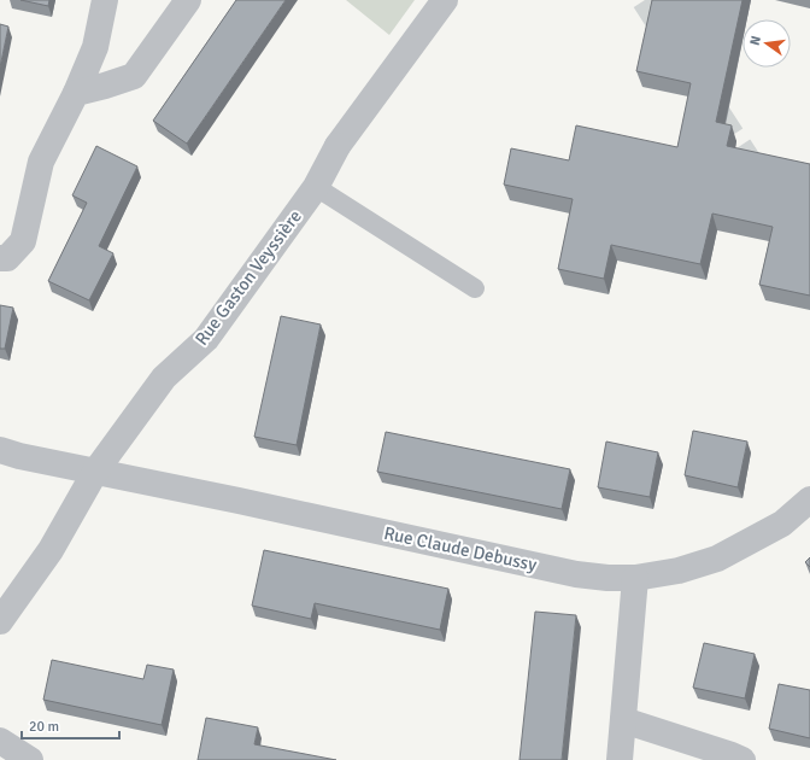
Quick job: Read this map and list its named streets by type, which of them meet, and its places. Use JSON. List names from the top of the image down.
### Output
{
  "streets": {
    "street": ["Rue Gaston Veyssière", "Rue Claude Debussy"]
  },
  "crossings": [
    ["Rue Gaston Veyssière", "Rue Claude Debussy"]
  ],
  "scale_bar": "20 m",
  "north": "left"
}
